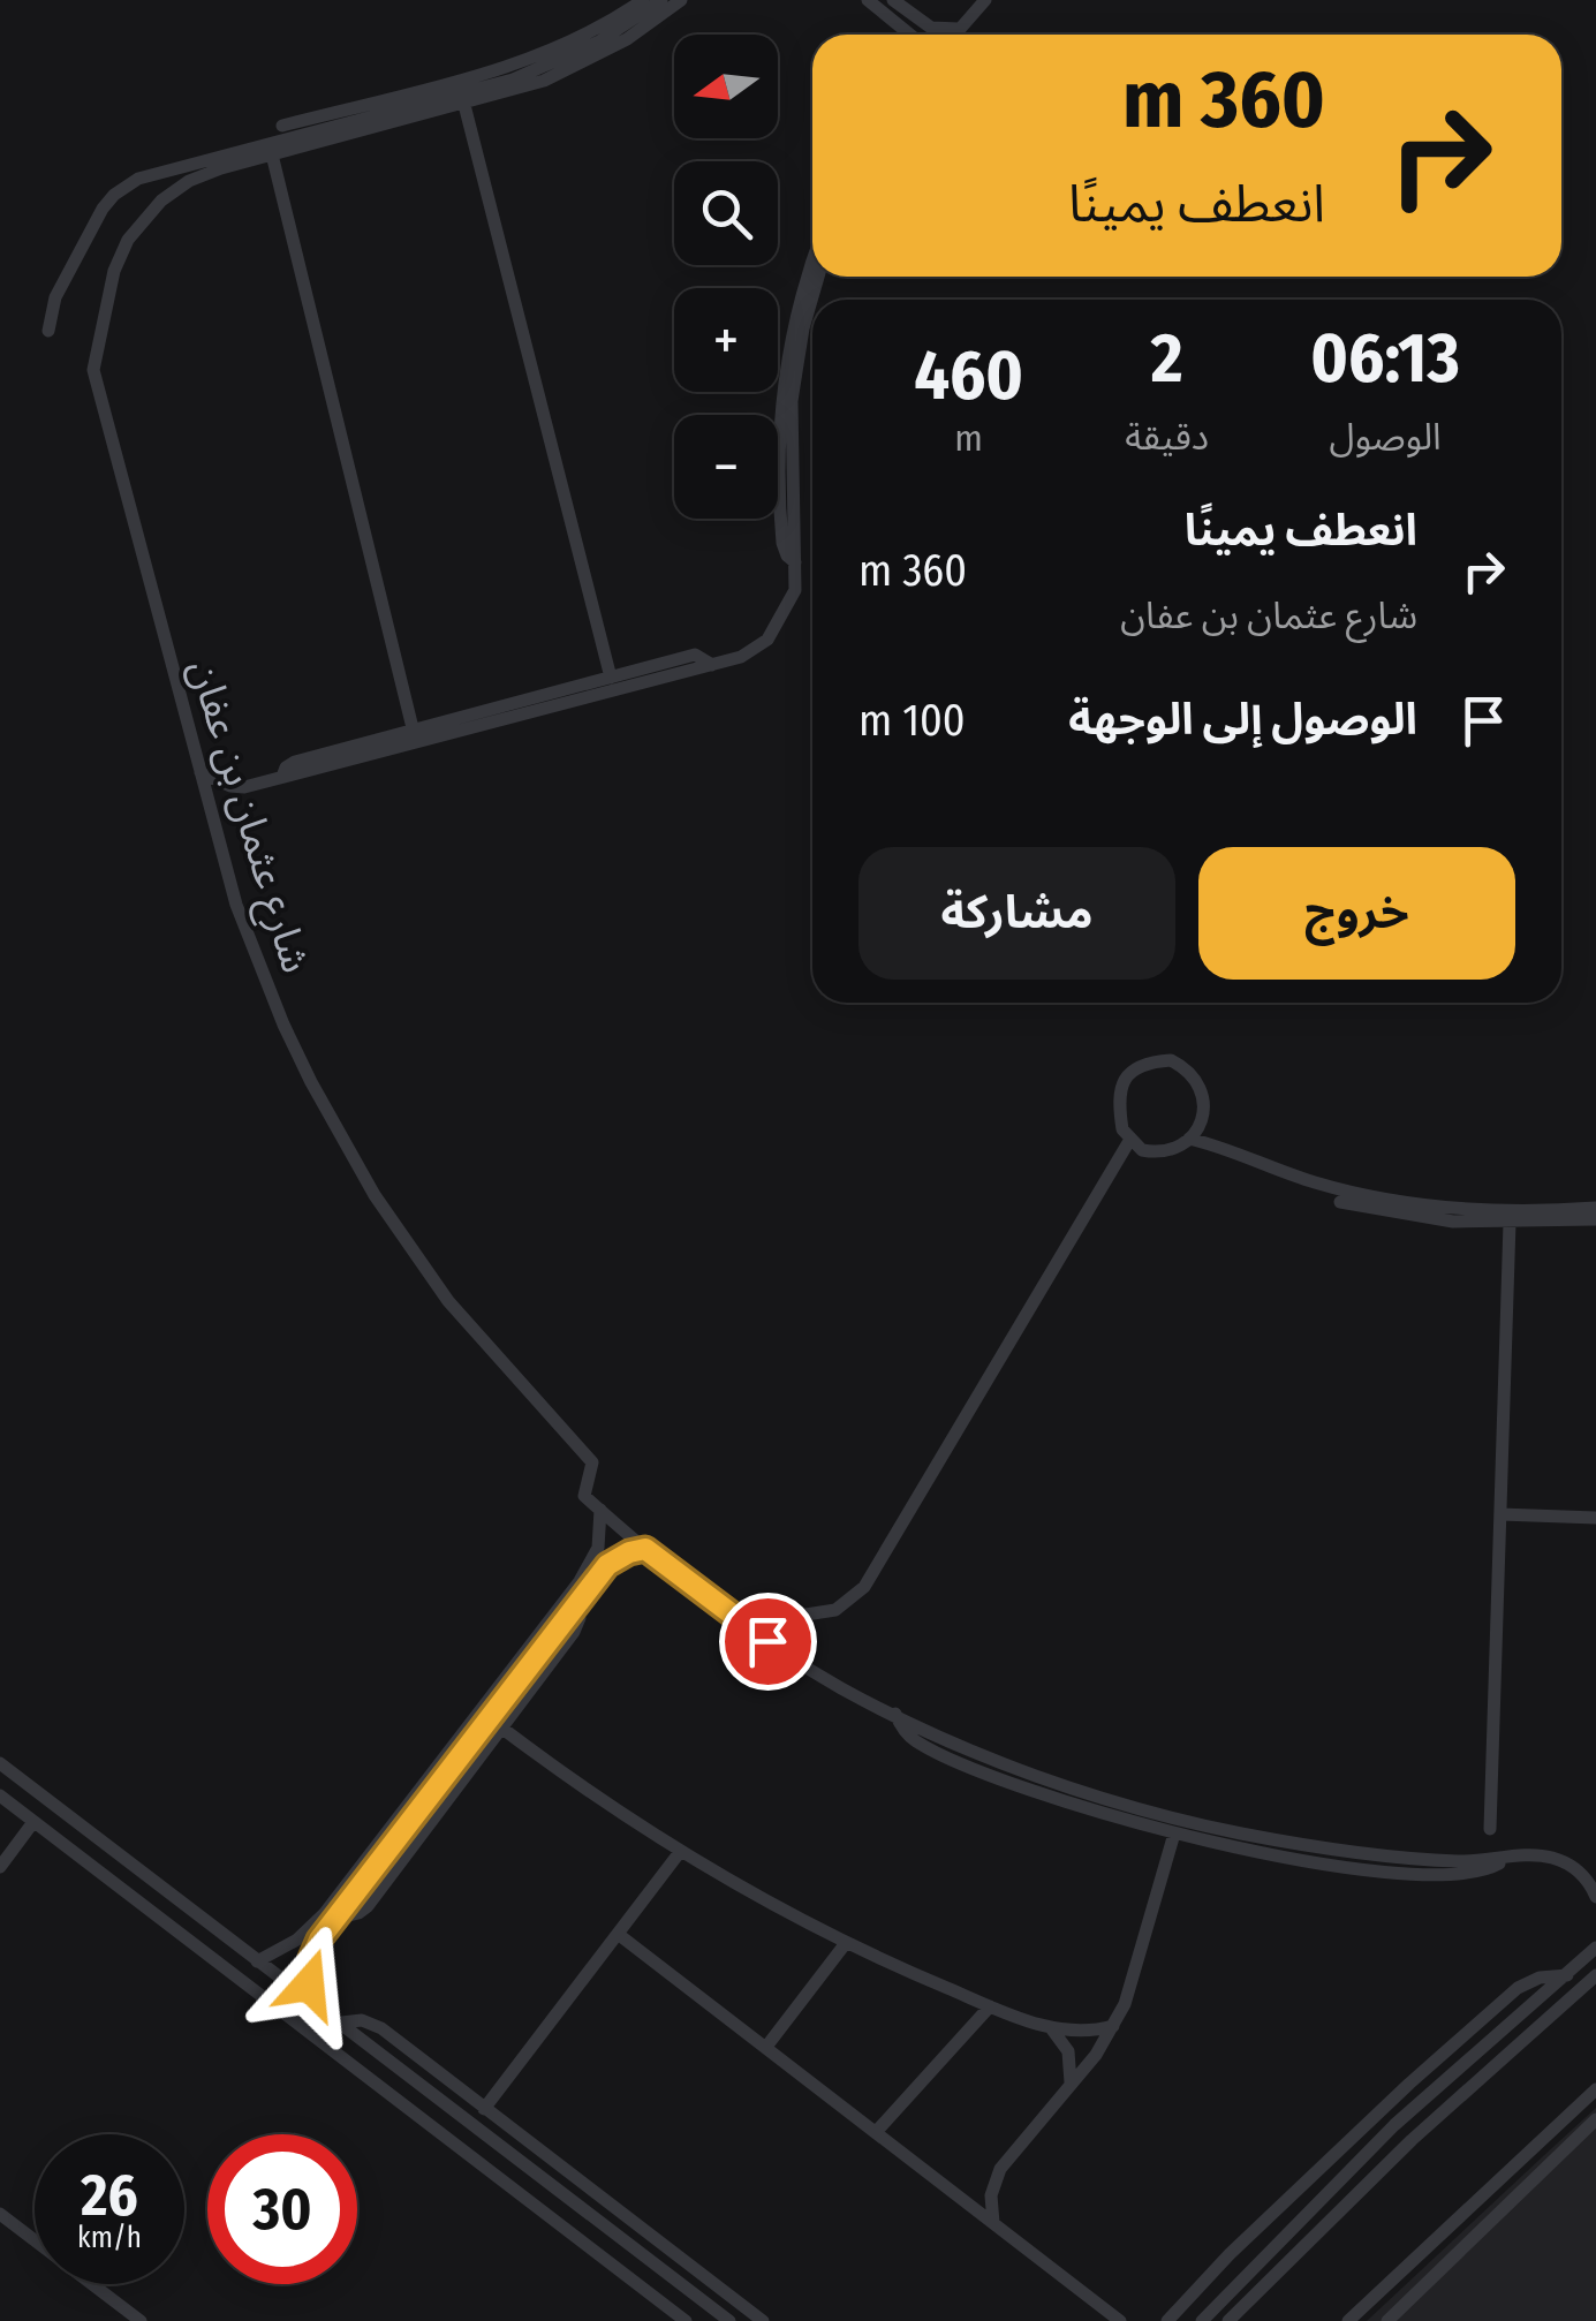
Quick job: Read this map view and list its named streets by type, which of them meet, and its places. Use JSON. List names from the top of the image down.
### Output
{
  "streets": {
    "street": ["شارع عثمان بن عفان"]
  },
  "north": "left",
  "page": {
    "map_buttons": ["+", "−"],
    "turn": ["360 m", "انعطف يمينًا"],
    "eta": [
      "06:13",
      "الوصول",
      "2",
      "دقيقة",
      "460",
      "m"
    ],
    "list": [
      {
        "name": "انعطف يمينًا",
        "note": "شارع عثمان بن عفان",
        "value": "360 m"
      },
      {
        "name": "الوصول إلى الوجهة",
        "value": "100 m"
      }
    ],
    "buttons": ["خروج", "مشاركة"],
    "speed": "26 km/h",
    "limit": "30"
  }
}
